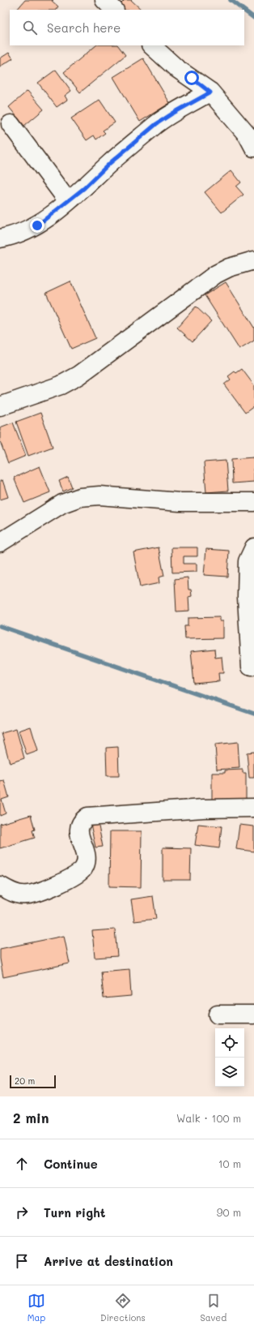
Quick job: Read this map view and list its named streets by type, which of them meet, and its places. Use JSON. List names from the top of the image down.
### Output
{
  "scale_bar": "20 m",
  "page": {
    "search": "Search here",
    "scale": "20 m",
    "heading": ["2 min", "Walk · 100 m"],
    "list": [
      ["Continue", "10 m"],
      ["Turn right", "90 m"],
      "Arrive at destination"
    ],
    "nav": ["Map", "Directions", "Saved"]
  }
}
